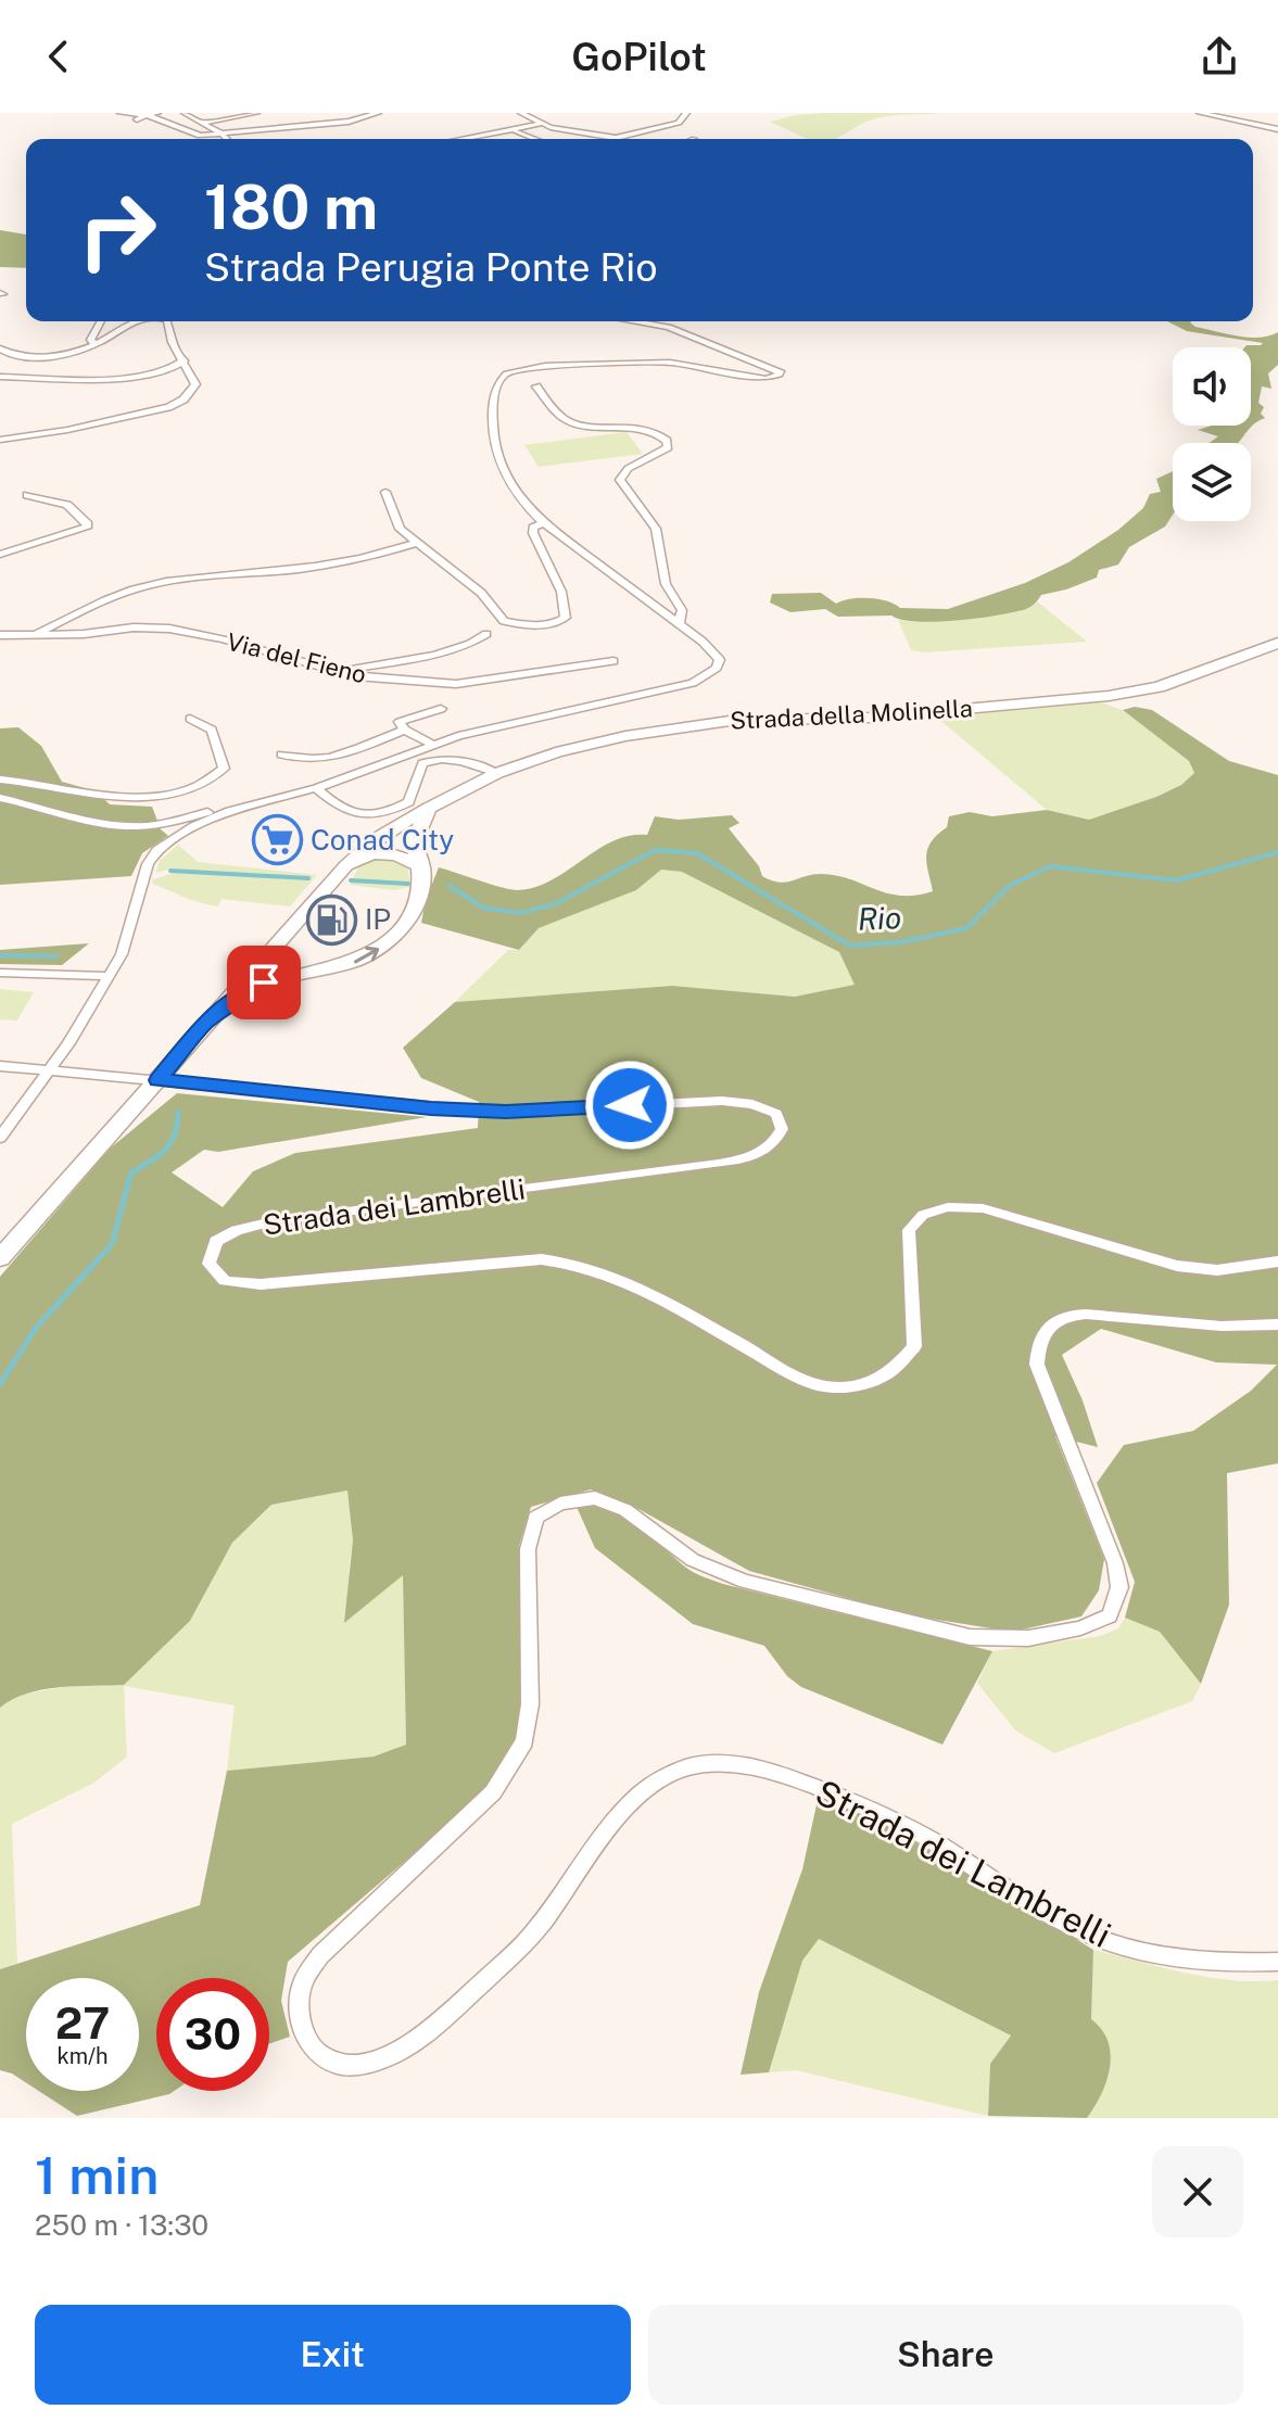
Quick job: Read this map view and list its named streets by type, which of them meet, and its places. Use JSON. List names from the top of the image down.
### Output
{
  "streets": {
    "main road": ["Strada della Molinella"],
    "street": ["Via del Fieno", "Strada dei Lambrelli"]
  },
  "water": ["Rio"],
  "places": {
    "supermarket": ["Conad City"],
    "fuel station": ["IP"]
  },
  "page": {
    "header": "GoPilot",
    "turn": ["180 m", "Strada Perugia Ponte Rio"],
    "speed": "27 km/h",
    "limit": "30",
    "heading": ["1 min", "250 m · 13:30"],
    "buttons": ["Exit", "Share"]
  }
}
